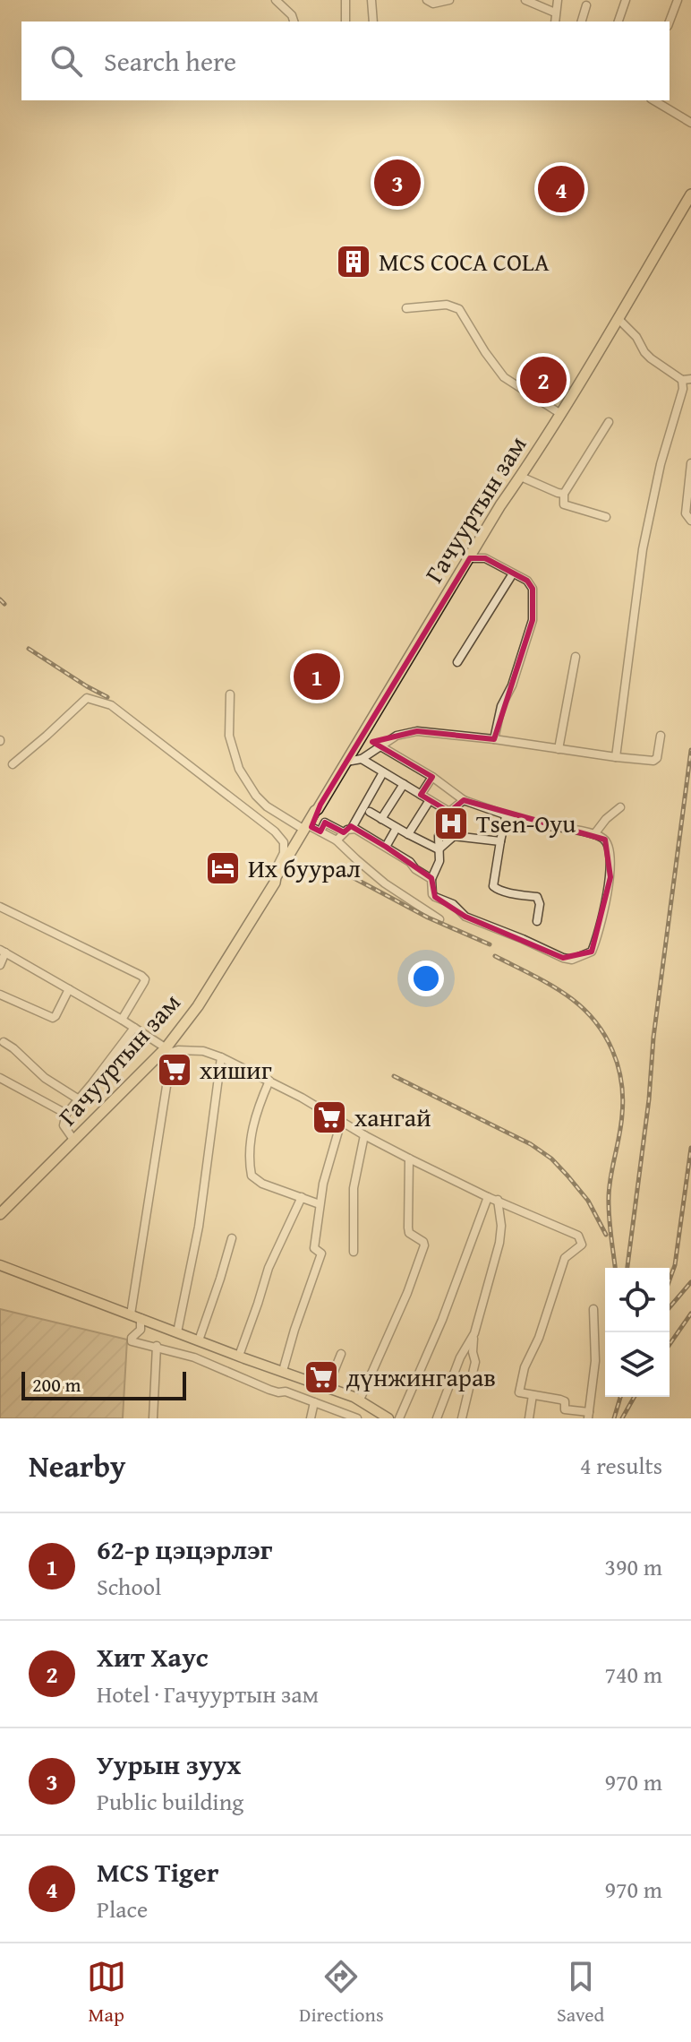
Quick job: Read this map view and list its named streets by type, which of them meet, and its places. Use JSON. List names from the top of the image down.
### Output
{
  "streets": {
    "highway": ["Гачууртын зам"]
  },
  "places": {
    "building": ["MCS COCA COLA"],
    "hospital": ["Tsen-Oyu"],
    "hotel": ["Их буурал"],
    "supermarket": ["хишиг", "хангай", "дүнжингарав"]
  },
  "scale_bar": "200 m",
  "page": {
    "search": "Search here",
    "pins": [
      "3",
      "4",
      "2",
      "1"
    ],
    "scale": "200 m",
    "heading": ["Nearby", "4 results"],
    "list": [
      {
        "mark": "1",
        "name": "62-р цэцэрлэг",
        "note": "School",
        "value": "390 m"
      },
      {
        "mark": "2",
        "name": "Хит Хаус",
        "note": "Hotel · Гачууртын зам",
        "value": "740 m"
      },
      {
        "mark": "3",
        "name": "Уурын зуух",
        "note": "Public building",
        "value": "970 m"
      },
      {
        "mark": "4",
        "name": "MCS Tiger",
        "note": "Place",
        "value": "970 m"
      }
    ],
    "nav": ["Map", "Directions", "Saved"]
  }
}
